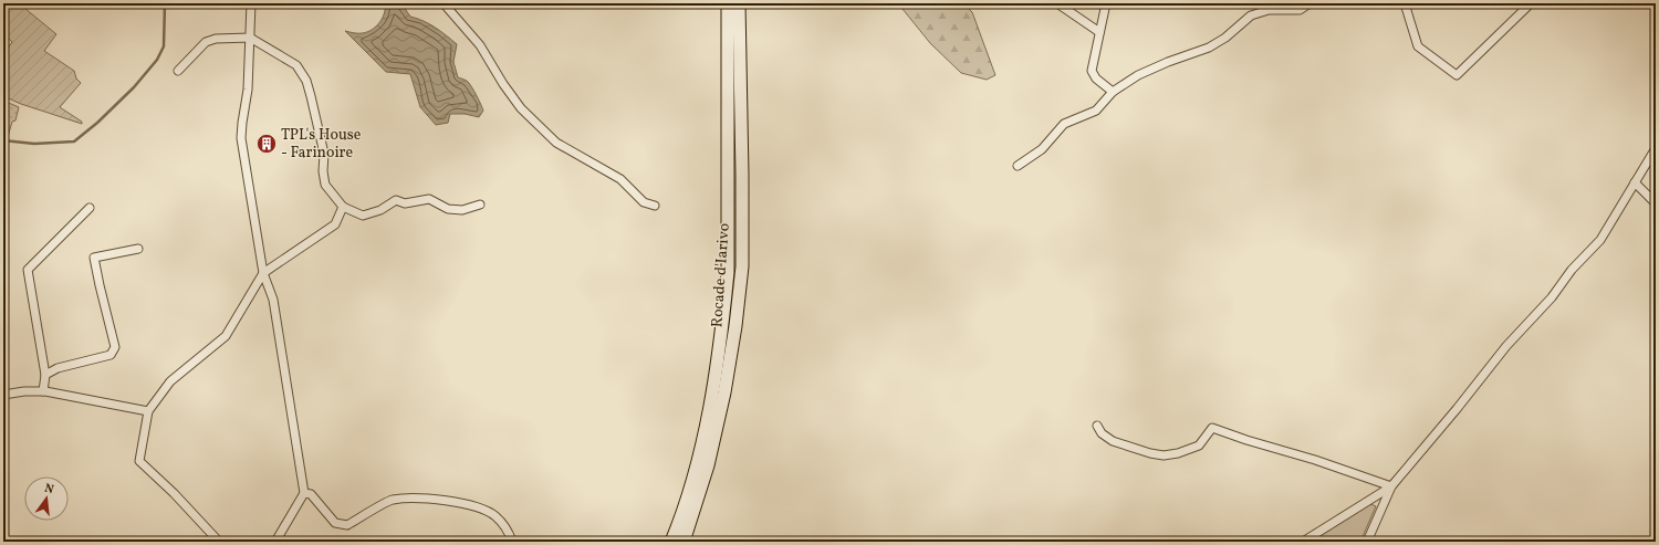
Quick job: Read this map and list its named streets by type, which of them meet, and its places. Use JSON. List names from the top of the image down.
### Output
{
  "streets": {
    "main road": ["Rocade d'Iarivo"]
  },
  "places": {
    "building": ["TPL's House - Farinoire"]
  },
  "north": "top"
}
